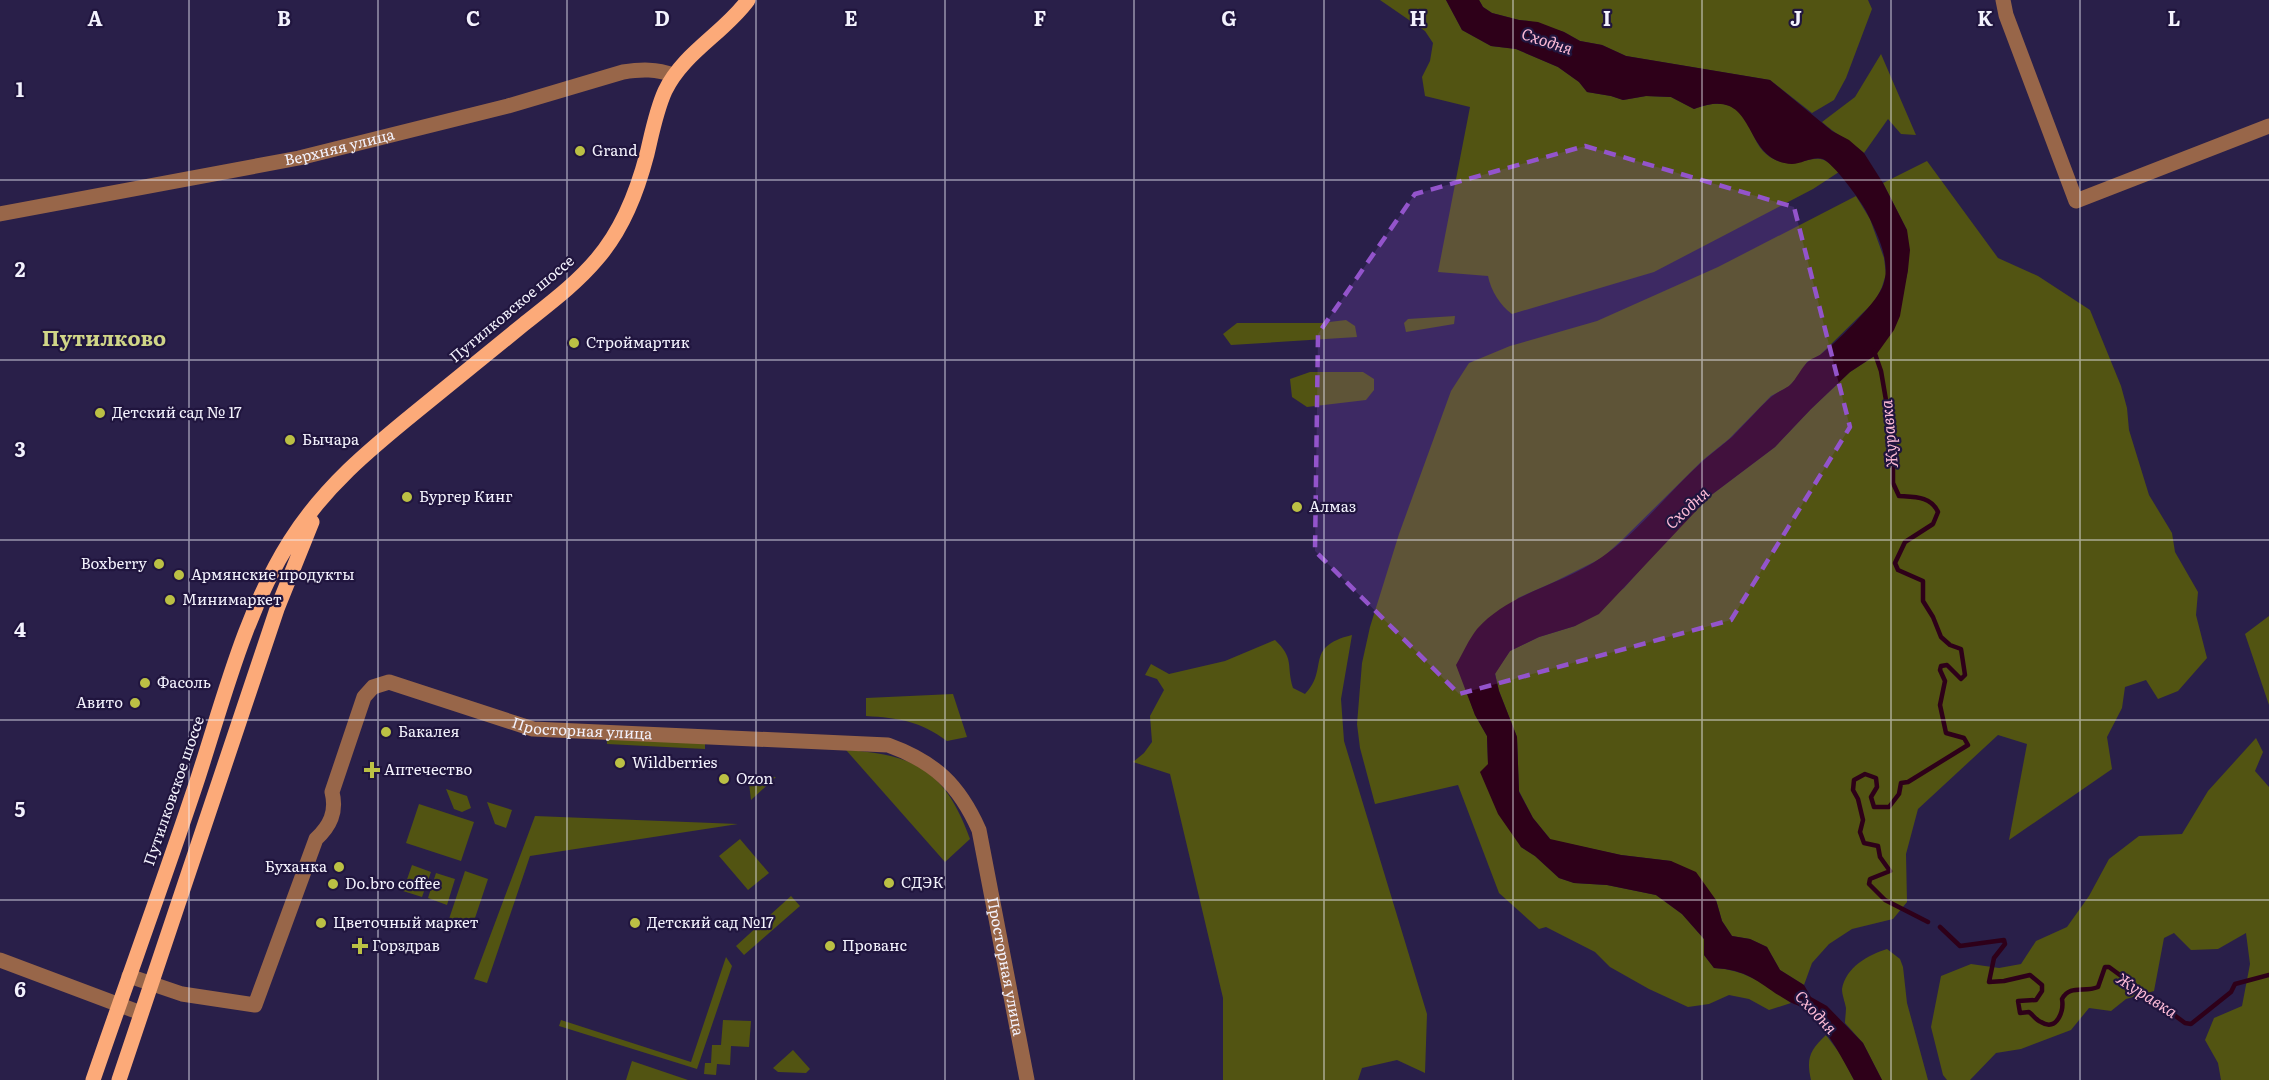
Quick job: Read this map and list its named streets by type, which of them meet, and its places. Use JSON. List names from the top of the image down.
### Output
{
  "streets": {
    "main road": ["Путилковское шоссе"],
    "street": ["Верхняя улица", "Просторная улица"]
  },
  "crossings": [
    ["Верхняя улица", "Путилковское шоссе"],
    ["Путилковское шоссе", "Просторная улица"]
  ],
  "districts": ["Путилково"],
  "water": ["Сходня", "Журавка"],
  "places": {
    "other": [
      "Grand",
      "Строймартик",
      "Детский сад № 17",
      "Бычара",
      "Бургер Кинг",
      "Алмаз",
      "Boxberry",
      "Армянские продукты",
      "Минимаркет",
      "Фасоль",
      "Авито",
      "Бакалея",
      "Wildberries",
      "Ozon",
      "Буханка",
      "СДЭК",
      "Do.bro coffee",
      "Цветочный маркет",
      "Детский сад №17",
      "Прованс"
    ],
    "health": ["Аптечество", "Горздрав"]
  },
  "grid": {
    "columns": [
      "A",
      "B",
      "C",
      "D",
      "E",
      "F",
      "G",
      "H",
      "I",
      "J",
      "K",
      "L"
    ],
    "rows": [
      "1",
      "2",
      "3",
      "4",
      "5",
      "6"
    ]
  }
}
